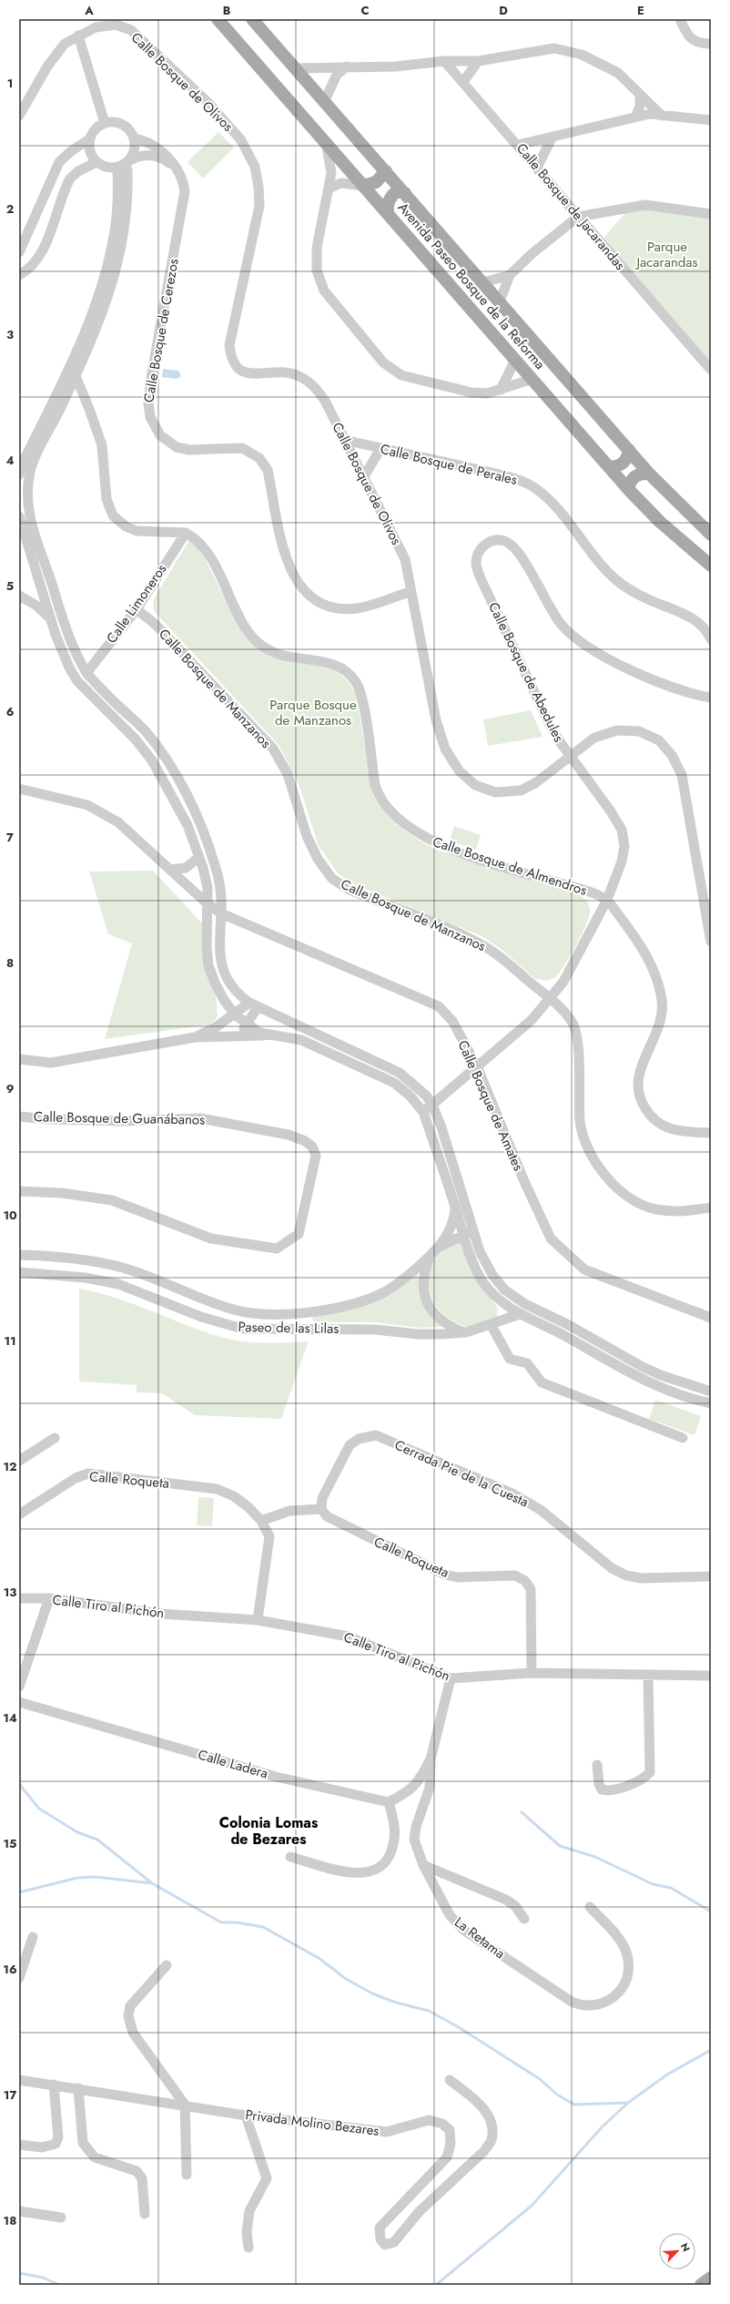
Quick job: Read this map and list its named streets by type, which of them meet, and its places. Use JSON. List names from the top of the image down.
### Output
{
  "streets": {
    "main road": ["Avenida Paseo Bosque de la Reforma"],
    "street": [
      "Calle Bosque de Olivos",
      "Calle Bosque de Jacarandas",
      "Calle Bosque de Cerezos",
      "Calle Bosque de Perales",
      "Calle Limoneros",
      "Calle Bosque de Abedules",
      "Calle Bosque de Manzanos",
      "Calle Bosque de Almendros",
      "Calle Bosque de Amates",
      "Calle Bosque de Guanábanos",
      "Paseo de las Lilas",
      "Cerrada Pie de la Cuesta",
      "Calle Roqueta",
      "Calle Tiro al Pichón",
      "Calle Ladera",
      "La Retama",
      "Privada Molino Bezares"
    ]
  },
  "crossings": [
    ["Calle Bosque de Olivos", "Calle Bosque de Cerezos"],
    ["Calle Bosque de Olivos", "Calle Bosque de Perales"],
    ["Calle Bosque de Olivos", "Calle Bosque de Abedules"],
    ["Calle Limoneros", "Calle Bosque de Manzanos"],
    ["Calle Limoneros", "Calle Bosque de Almendros"],
    ["Calle Bosque de Abedules", "Calle Bosque de Manzanos"],
    ["Calle Bosque de Abedules", "Calle Bosque de Almendros"],
    ["Calle Bosque de Abedules", "Calle Bosque de Amates"],
    ["Cerrada Pie de la Cuesta", "Calle Roqueta"],
    ["Calle Roqueta", "Calle Tiro al Pichón"],
    ["Calle Tiro al Pichón", "La Retama"]
  ],
  "districts": ["Colonia Lomas de Bezares"],
  "parks": ["Parque Jacarandas", "Parque Bosque de Manzanos"],
  "north": "top right",
  "grid": {
    "columns": [
      "A",
      "B",
      "C",
      "D",
      "E"
    ],
    "rows": [
      "1",
      "2",
      "3",
      "4",
      "5",
      "6",
      "7",
      "8",
      "9",
      "10",
      "11",
      "12",
      "13",
      "14",
      "15",
      "16",
      "17",
      "18"
    ]
  }
}
